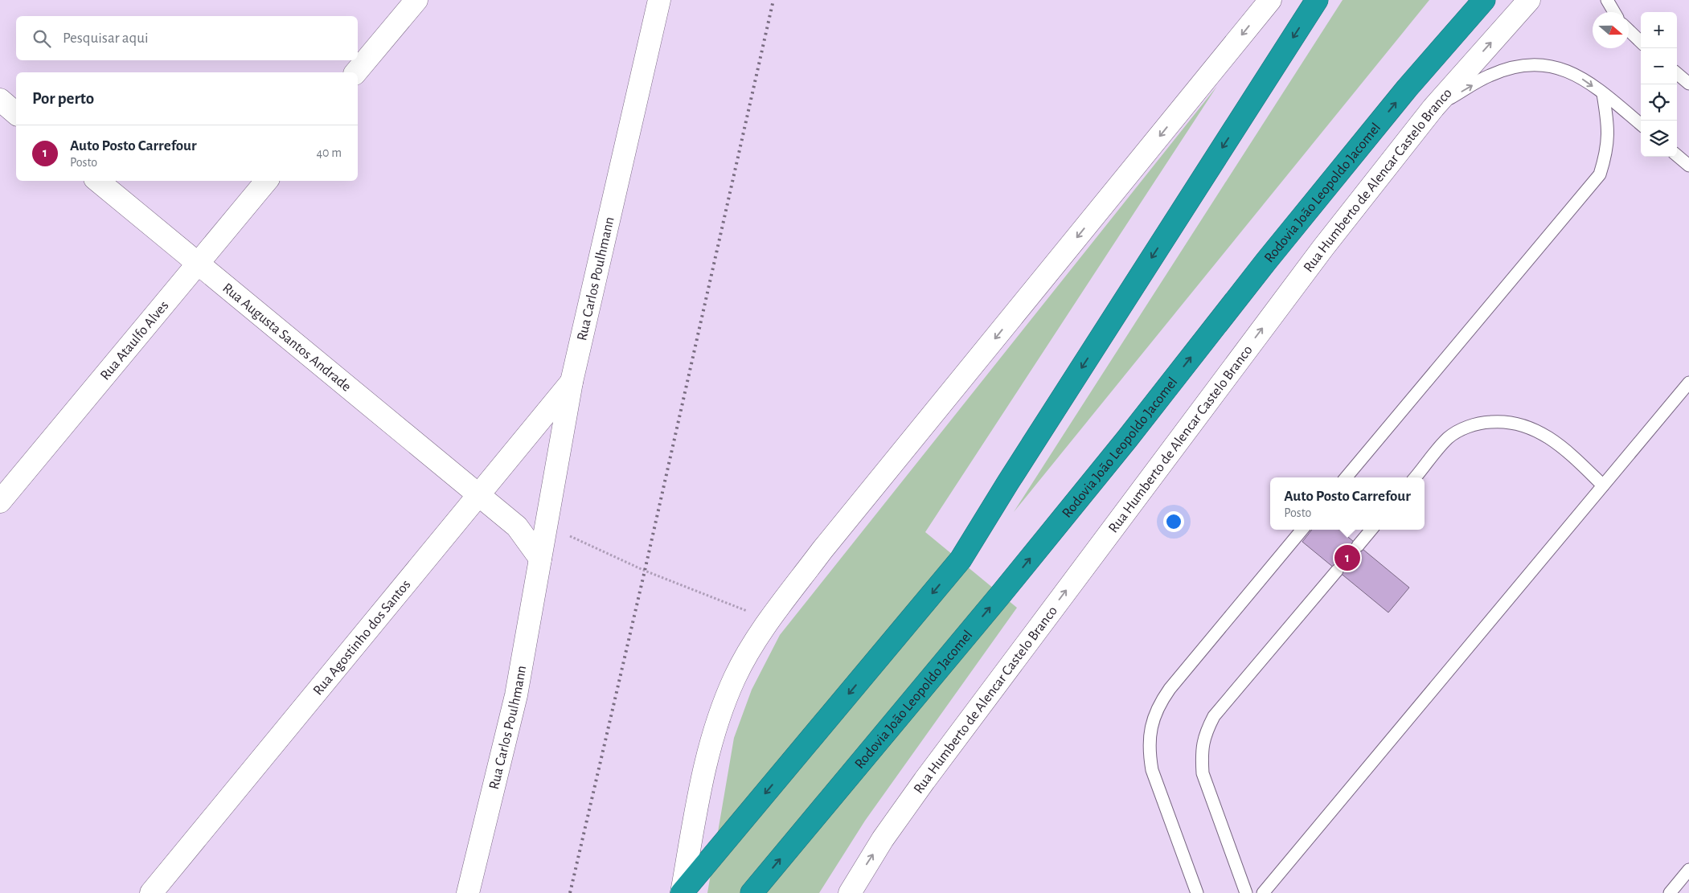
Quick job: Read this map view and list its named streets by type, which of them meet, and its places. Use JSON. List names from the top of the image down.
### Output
{
  "streets": {
    "highway": ["Rodovia João Leopoldo Jacomel"],
    "street": [
      "Rua Humberto de Alencar Castelo Branco",
      "Rua Carlos Poulhmann",
      "Rua Augusta Santos Andrade",
      "Rua Ataulfo Alves",
      "Rua Agostinho dos Santos"
    ]
  },
  "crossings": [
    ["Rua Carlos Poulhmann", "Rua Agostinho dos Santos"],
    ["Rua Augusta Santos Andrade", "Rua Ataulfo Alves"],
    ["Rua Augusta Santos Andrade", "Rua Agostinho dos Santos"]
  ],
  "one_way": ["Rua Humberto de Alencar Castelo Branco"],
  "north": "right",
  "page": {
    "map_buttons": ["+", "−"],
    "search": "Pesquisar aqui",
    "heading": "Por perto",
    "list": [
      {
        "mark": "1",
        "name": "Auto Posto Carrefour",
        "note": "Posto",
        "value": "40 m"
      }
    ],
    "popup": ["Auto Posto Carrefour", "Posto"],
    "pins": "1"
  }
}
